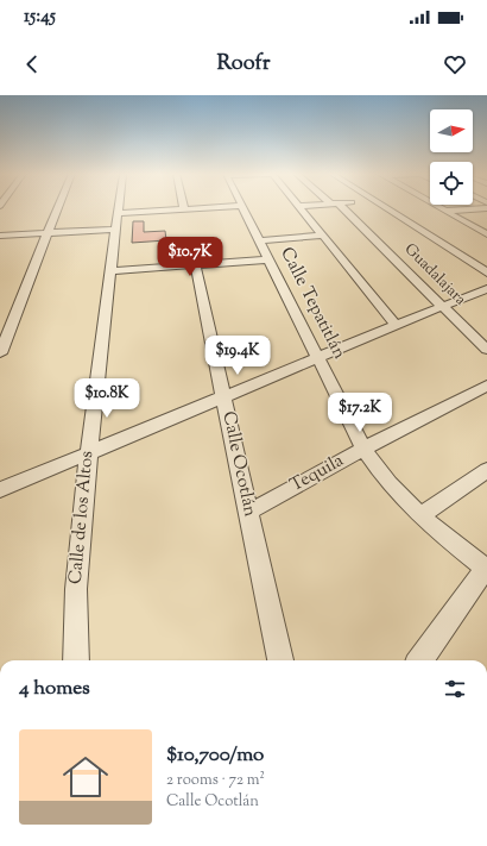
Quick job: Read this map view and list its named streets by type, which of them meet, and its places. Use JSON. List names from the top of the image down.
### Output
{
  "streets": {
    "street": [
      "Guadalajara",
      "Calle Tepatitlán",
      "Calle Ocotlán",
      "Tequila",
      "Calle de los Altos"
    ]
  },
  "crossings": [
    ["Calle Tepatitlán", "Tequila"],
    ["Calle Ocotlán", "Tequila"]
  ],
  "north": "right",
  "page": {
    "status": "15:45",
    "header": "Roofr",
    "price": [
      "$10.7K",
      "$19.4K",
      "$10.8K",
      "$17.2K"
    ],
    "heading": "4 homes",
    "list": [
      {
        "name": "$10,700/mo",
        "note": "2 rooms · 72 m² · Calle Ocotlán"
      }
    ]
  }
}
